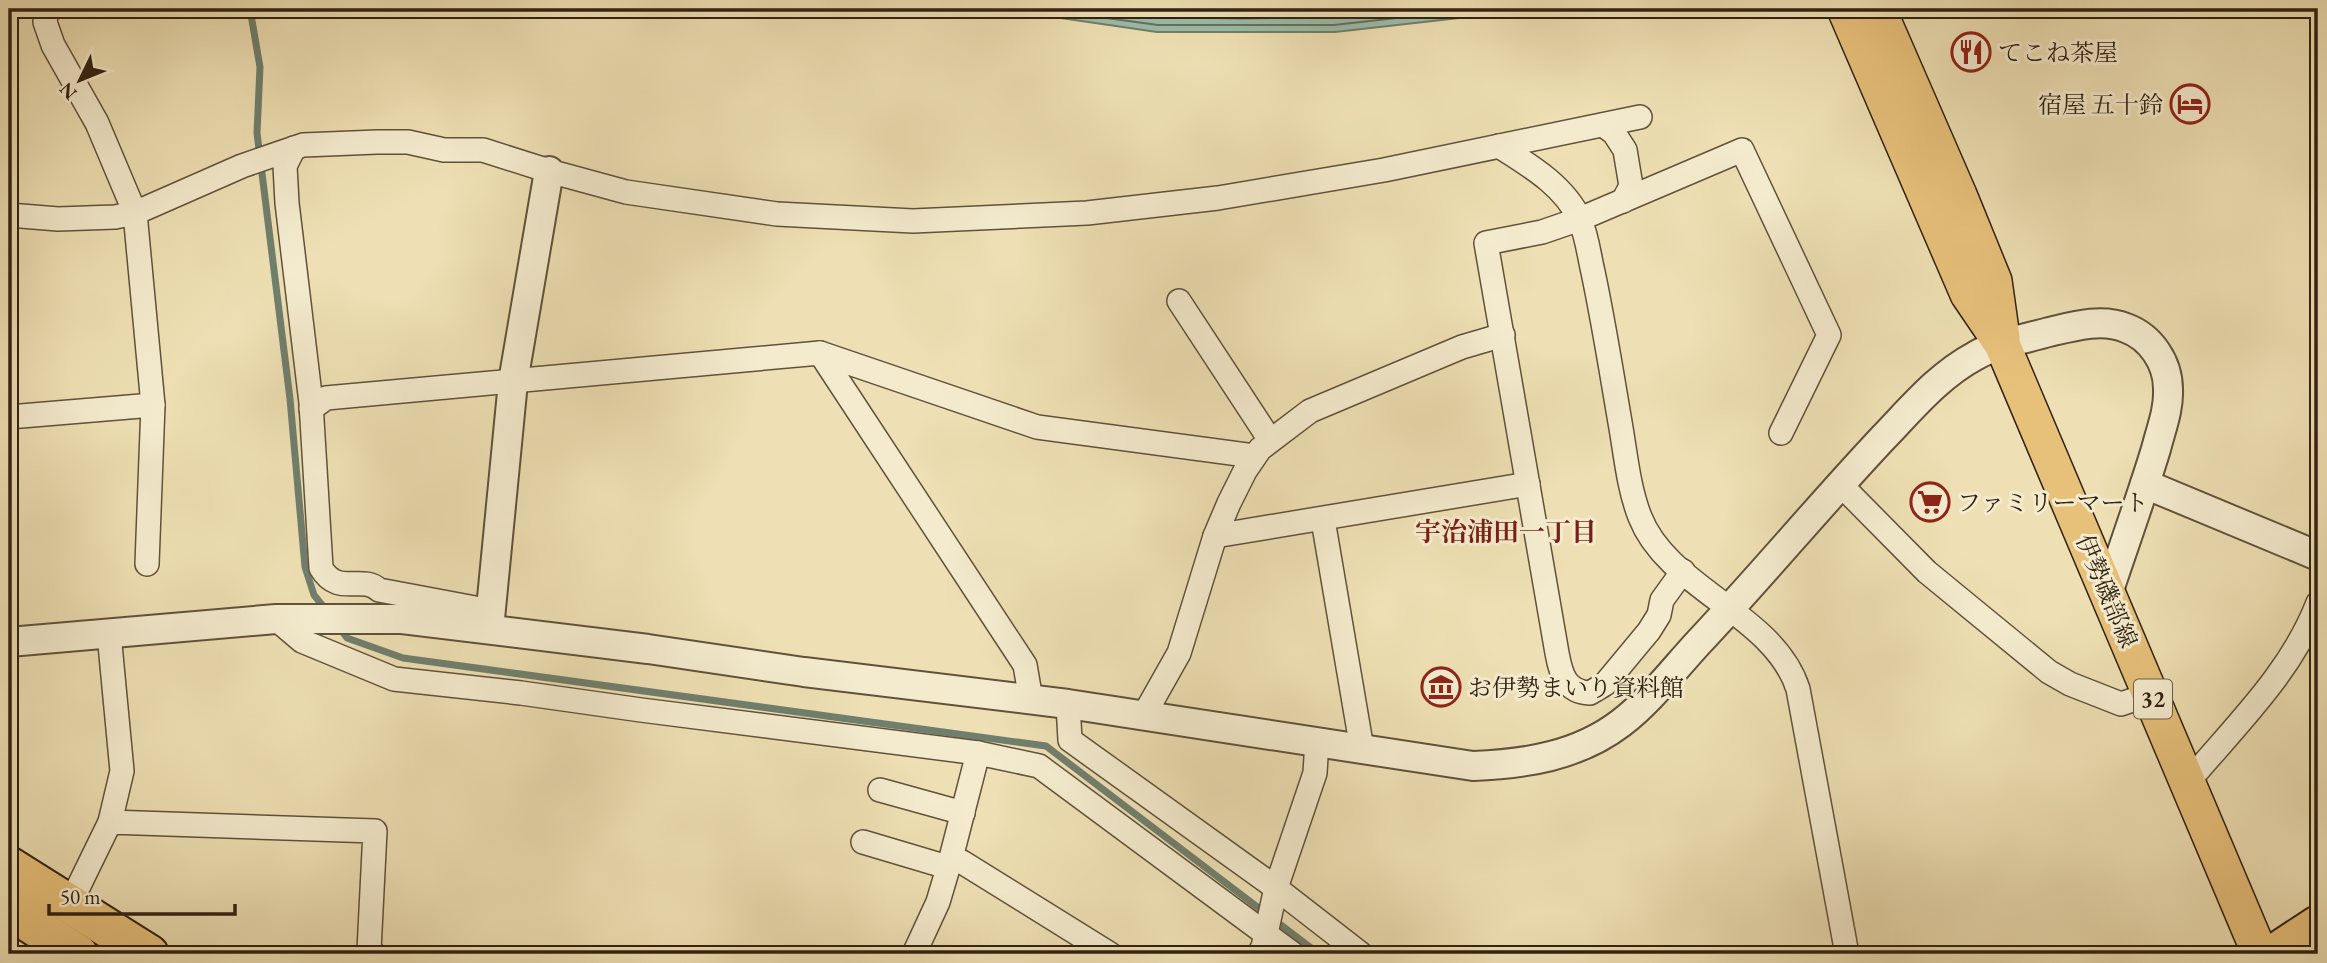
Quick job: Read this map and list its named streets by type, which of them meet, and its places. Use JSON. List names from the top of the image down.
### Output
{
  "streets": {
    "main road": ["伊勢磯部線", "32"]
  },
  "districts": ["宇治浦田一丁目"],
  "places": {
    "restaurant": ["てこね茶屋"],
    "hotel": ["宿屋 五十鈴"],
    "supermarket": ["ファミリーマート"],
    "museum": ["お伊勢まいり資料館"]
  },
  "scale_bar": "50 m",
  "north": "bottom left"
}
